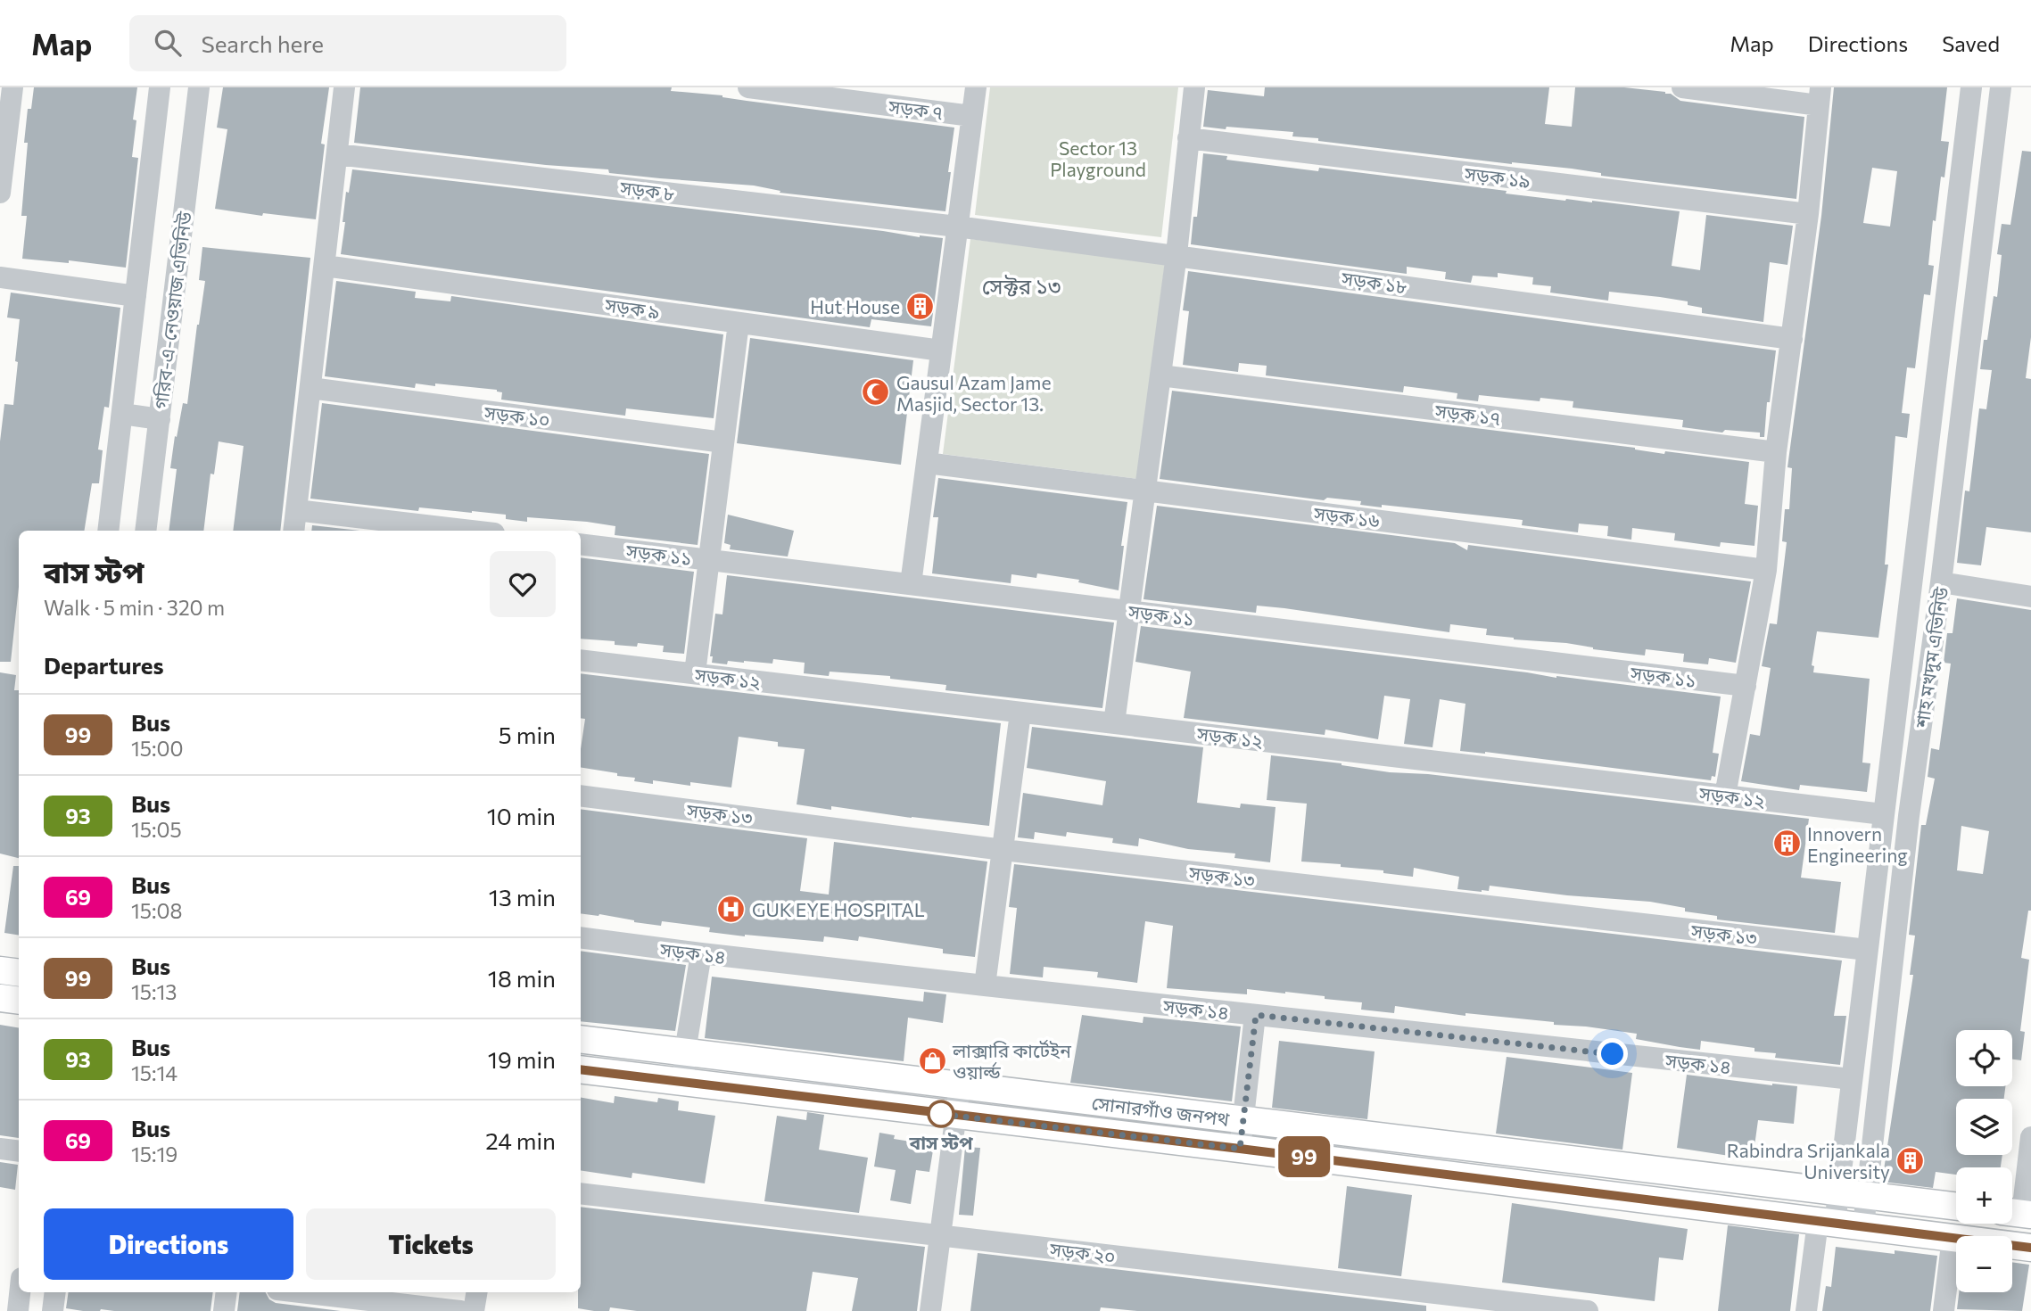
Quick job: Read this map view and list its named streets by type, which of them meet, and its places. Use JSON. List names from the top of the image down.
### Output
{
  "streets": {
    "main road": ["সোনারগাঁও জনপথ"],
    "street": [
      "সড়ক ৭",
      "সড়ক ১৯",
      "সড়ক ৮",
      "সড়ক ১৮",
      "সড়ক ৯",
      "গরিব-এ-নেওয়াজ এভিনিউ",
      "সড়ক ১৭",
      "সড়ক ১০",
      "সড়ক ১৬",
      "সড়ক ১১",
      "শাহ মখদুম এভিনিউ",
      "সড়ক ১২",
      "সড়ক ১৩",
      "সড়ক ১৪",
      "সড়ক ২০"
    ]
  },
  "crossings": [
    ["সড়ক ৮", "সড়ক ১৮"],
    ["শাহ মখদুম এভিনিউ", "সড়ক ১২"],
    ["শাহ মখদুম এভিনিউ", "সড়ক ১৩"],
    ["শাহ মখদুম এভিনিউ", "সড়ক ১৪"],
    ["শাহ মখদুম এভিনিউ", "সোনারগাঁও জনপথ"]
  ],
  "districts": ["সেক্টর ১৩"],
  "parks": ["Sector 13 Playground"],
  "places": {
    "building": ["Hut House", "Innovern Engineering", "Rabindra Srijankala University"],
    "mosque": ["Gausul Azam Jame Masjid, Sector 13."],
    "hospital": ["GUK EYE HOSPITAL"],
    "shop": ["লাক্সারি কার্টেইন ওয়ার্ল্ড"],
    "other": ["বাস স্টপ"]
  },
  "lines": ["bus line 99"],
  "page": {
    "header": "Map",
    "search": "Search here",
    "nav": ["Map", "Directions", "Saved"],
    "on_map": "99",
    "heading": [
      ["বাস স্টপ", "Walk · 5 min · 320 m"],
      "Departures"
    ],
    "list": [
      {
        "mark": "99",
        "name": "Bus",
        "note": "15:00",
        "value": "5 min"
      },
      {
        "mark": "93",
        "name": "Bus",
        "note": "15:05",
        "value": "10 min"
      },
      {
        "mark": "69",
        "name": "Bus",
        "note": "15:08",
        "value": "13 min"
      },
      {
        "mark": "99",
        "name": "Bus",
        "note": "15:13",
        "value": "18 min"
      },
      {
        "mark": "93",
        "name": "Bus",
        "note": "15:14",
        "value": "19 min"
      },
      {
        "mark": "69",
        "name": "Bus",
        "note": "15:19",
        "value": "24 min"
      }
    ],
    "map_buttons": ["+", "−"],
    "buttons": ["Directions", "Tickets"]
  }
}
